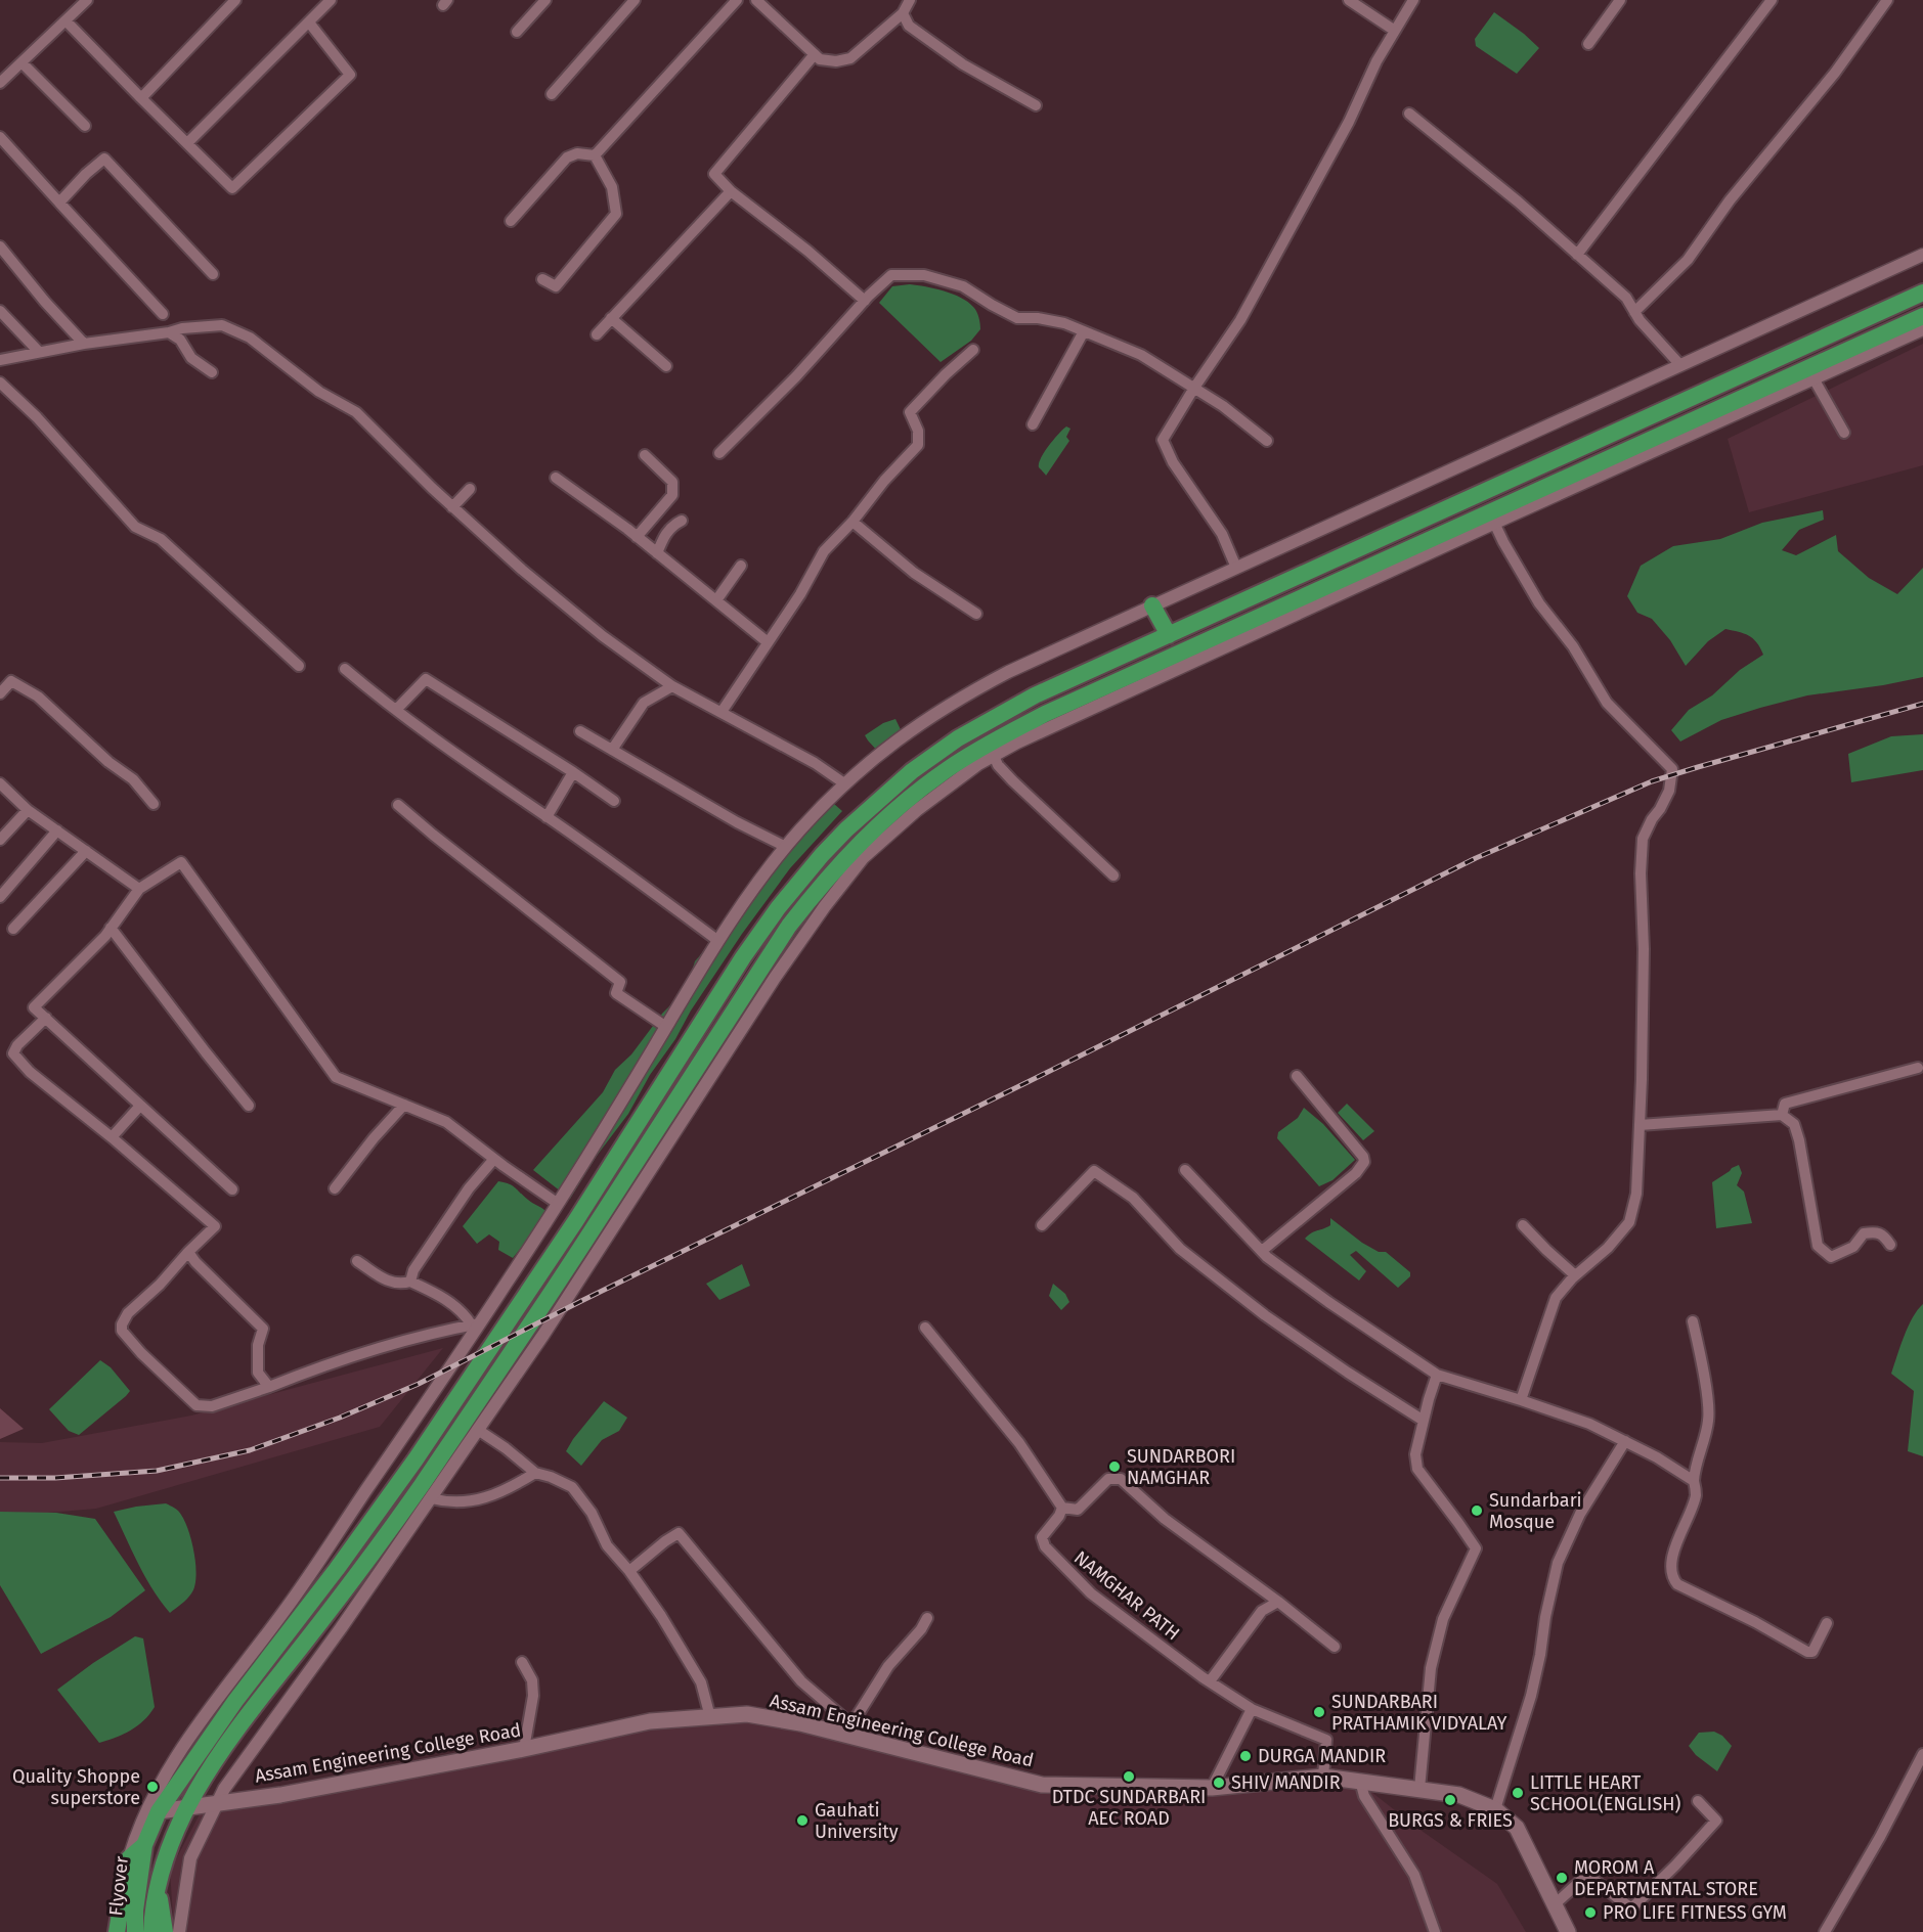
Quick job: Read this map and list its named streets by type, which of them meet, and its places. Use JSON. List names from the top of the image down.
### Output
{
  "streets": {
    "highway": ["Flyover"],
    "main road": ["Assam Engineering College Road"],
    "street": ["NAMGHAR PATH"]
  },
  "crossings": [
    ["NAMGHAR PATH", "Assam Engineering College Road"],
    ["Assam Engineering College Road", "Flyover"]
  ],
  "places": [
    "SUNDARBORI NAMGHAR",
    "Sundarbari Mosque",
    "SUNDARBARI PRATHAMIK VIDYALAY",
    "DURGA MANDIR",
    "DTDC SUNDARBARI AEC ROAD",
    "SHIV MANDIR",
    "Quality Shoppe superstore",
    "LITTLE HEART SCHOOL(ENGLISH)",
    "BURGS & FRIES",
    "Gauhati University",
    "MOROM A DEPARTMENTAL STORE",
    "PRO LIFE FITNESS GYM"
  ]
}
